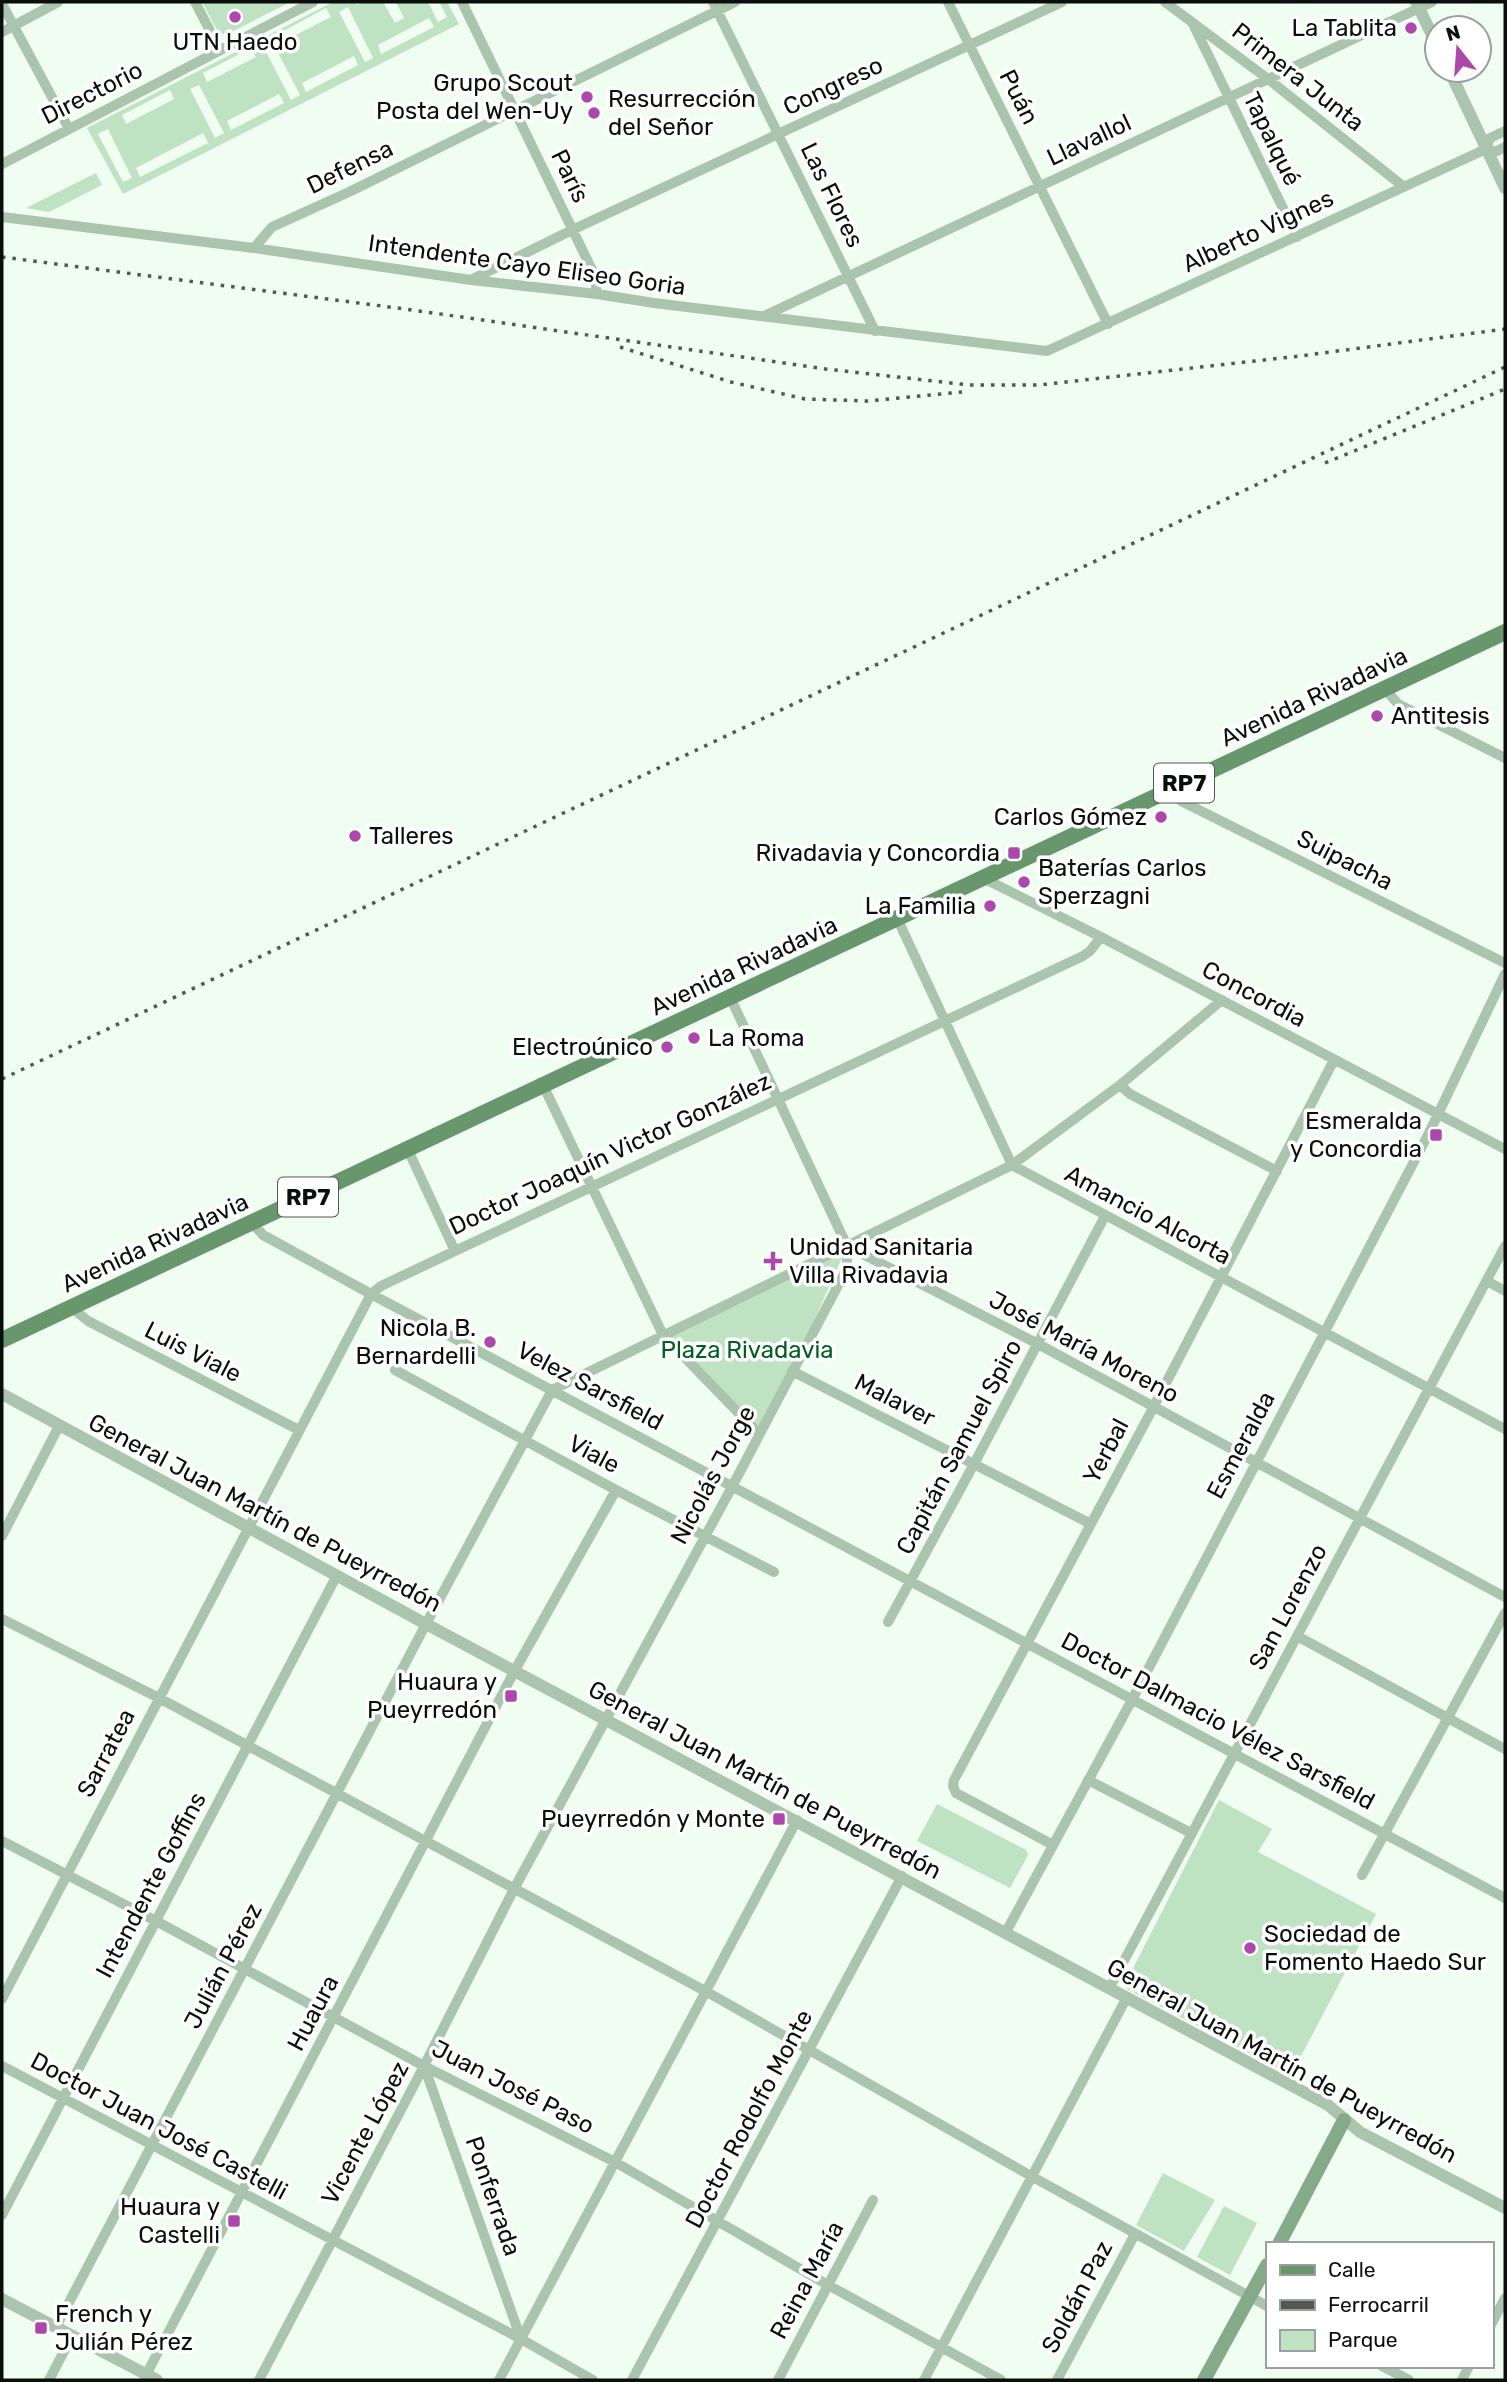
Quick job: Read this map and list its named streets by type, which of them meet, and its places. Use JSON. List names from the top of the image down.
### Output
{
  "streets": {
    "main road": ["Avenida Rivadavia", "RP7"],
    "street": [
      "Primera Junta",
      "Congreso",
      "Directorio",
      "Puán",
      "Tapalqué",
      "Llavallol",
      "Defensa",
      "París",
      "Las Flores",
      "Alberto Vignes",
      "Intendente Cayo Eliseo Goria",
      "Suipacha",
      "Concordia",
      "Doctor Joaquín Victor González",
      "Amancio Alcorta",
      "José María Moreno",
      "Luis Viale",
      "Velez Sarsfield",
      "Malaver",
      "Esmeralda",
      "Capitán Samuel Spiro",
      "Yerbal",
      "Viale",
      "Nicolás Jorge",
      "General Juan Martín de Pueyrredón",
      "San Lorenzo",
      "Doctor Dalmacio Vélez Sarsfield",
      "Sarratea",
      "Intendente Goffins",
      "Julián Pérez",
      "Huaura",
      "Juan José Paso",
      "Doctor Rodolfo Monte",
      "Doctor Juan José Castelli",
      "Vicente López",
      "Ponferrada",
      "Reina María",
      "Soldán Paz"
    ]
  },
  "crossings": [
    ["Primera Junta", "Tapalqué"],
    ["Primera Junta", "Llavallol"],
    ["Primera Junta", "Alberto Vignes"],
    ["Congreso", "Puán"],
    ["Congreso", "París"],
    ["Congreso", "Las Flores"],
    ["Congreso", "Intendente Cayo Eliseo Goria"],
    ["Puán", "Llavallol"],
    ["Puán", "Alberto Vignes"],
    ["Tapalqué", "Llavallol"],
    ["Tapalqué", "Alberto Vignes"],
    ["Llavallol", "Las Flores"],
    ["Llavallol", "Intendente Cayo Eliseo Goria"],
    ["Defensa", "París"],
    ["Defensa", "Las Flores"],
    ["Defensa", "Intendente Cayo Eliseo Goria"],
    ["París", "Intendente Cayo Eliseo Goria"],
    ["Las Flores", "Intendente Cayo Eliseo Goria"],
    ["Alberto Vignes", "Intendente Cayo Eliseo Goria"],
    ["Avenida Rivadavia", "Suipacha"],
    ["Avenida Rivadavia", "Concordia"],
    ["Avenida Rivadavia", "Luis Viale"],
    ["Avenida Rivadavia", "Velez Sarsfield"],
    ["Concordia", "Doctor Joaquín Victor González"],
    ["Concordia", "Esmeralda"],
    ["Concordia", "Yerbal"],
    ["Doctor Joaquín Victor González", "Velez Sarsfield"],
    ["Amancio Alcorta", "Esmeralda"],
    ["Amancio Alcorta", "Capitán Samuel Spiro"],
    ["Amancio Alcorta", "Yerbal"],
    ["Amancio Alcorta", "San Lorenzo"],
    ["José María Moreno", "Esmeralda"],
    ["José María Moreno", "Capitán Samuel Spiro"],
    ["José María Moreno", "Yerbal"],
    ["José María Moreno", "Nicolás Jorge"],
    ["José María Moreno", "San Lorenzo"],
    ["Velez Sarsfield", "Capitán Samuel Spiro"],
    ["Velez Sarsfield", "Nicolás Jorge"],
    ["Velez Sarsfield", "Doctor Dalmacio Vélez Sarsfield"],
    ["Velez Sarsfield", "Julián Pérez"],
    ["Malaver", "Capitán Samuel Spiro"],
    ["Malaver", "Yerbal"],
    ["Malaver", "Nicolás Jorge"],
    ["Esmeralda", "Yerbal"],
    ["Esmeralda", "General Juan Martín de Pueyrredón"],
    ["Esmeralda", "Doctor Dalmacio Vélez Sarsfield"],
    ["Capitán Samuel Spiro", "Doctor Dalmacio Vélez Sarsfield"],
    ["Yerbal", "Doctor Dalmacio Vélez Sarsfield"],
    ["Viale", "Nicolás Jorge"],
    ["Viale", "Julián Pérez"],
    ["Viale", "Huaura"],
    ["Nicolás Jorge", "General Juan Martín de Pueyrredón"],
    ["Nicolás Jorge", "Vicente López"],
    ["General Juan Martín de Pueyrredón", "San Lorenzo"],
    ["General Juan Martín de Pueyrredón", "Sarratea"],
    ["General Juan Martín de Pueyrredón", "Intendente Goffins"],
    ["General Juan Martín de Pueyrredón", "Julián Pérez"],
    ["General Juan Martín de Pueyrredón", "Huaura"],
    ["General Juan Martín de Pueyrredón", "Doctor Rodolfo Monte"],
    ["General Juan Martín de Pueyrredón", "Vicente López"],
    ["San Lorenzo", "Doctor Dalmacio Vélez Sarsfield"],
    ["Sarratea", "Juan José Paso"],
    ["Intendente Goffins", "Juan José Paso"],
    ["Intendente Goffins", "Doctor Juan José Castelli"],
    ["Julián Pérez", "Juan José Paso"],
    ["Julián Pérez", "Doctor Juan José Castelli"],
    ["Huaura", "Juan José Paso"],
    ["Huaura", "Doctor Juan José Castelli"],
    ["Juan José Paso", "Doctor Rodolfo Monte"],
    ["Juan José Paso", "Vicente López"],
    ["Juan José Paso", "Ponferrada"],
    ["Juan José Paso", "Reina María"],
    ["Doctor Juan José Castelli", "Vicente López"],
    ["Doctor Juan José Castelli", "Ponferrada"],
    ["Vicente López", "Ponferrada"]
  ],
  "parks": ["Plaza Rivadavia"],
  "places": {
    "other": [
      "UTN Haedo",
      "La Tablita",
      "Grupo Scout Posta del Wen-Uy",
      "Resurrección del Señor",
      "Antitesis",
      "Carlos Gómez",
      "Talleres",
      "Baterías Carlos Sperzagni",
      "La Familia",
      "La Roma",
      "Electroúnico",
      "Nicola B. Bernardelli",
      "Sociedad de Fomento Haedo Sur"
    ],
    "transit": [
      "Rivadavia y Concordia",
      "Esmeralda y Concordia",
      "Huaura y Pueyrredón",
      "Pueyrredón y Monte",
      "Huaura y Castelli",
      "French y Julián Pérez"
    ],
    "health": ["Unidad Sanitaria Villa Rivadavia"]
  },
  "legend": ["Calle", "Ferrocarril", "Parque"],
  "north": "top"
}
